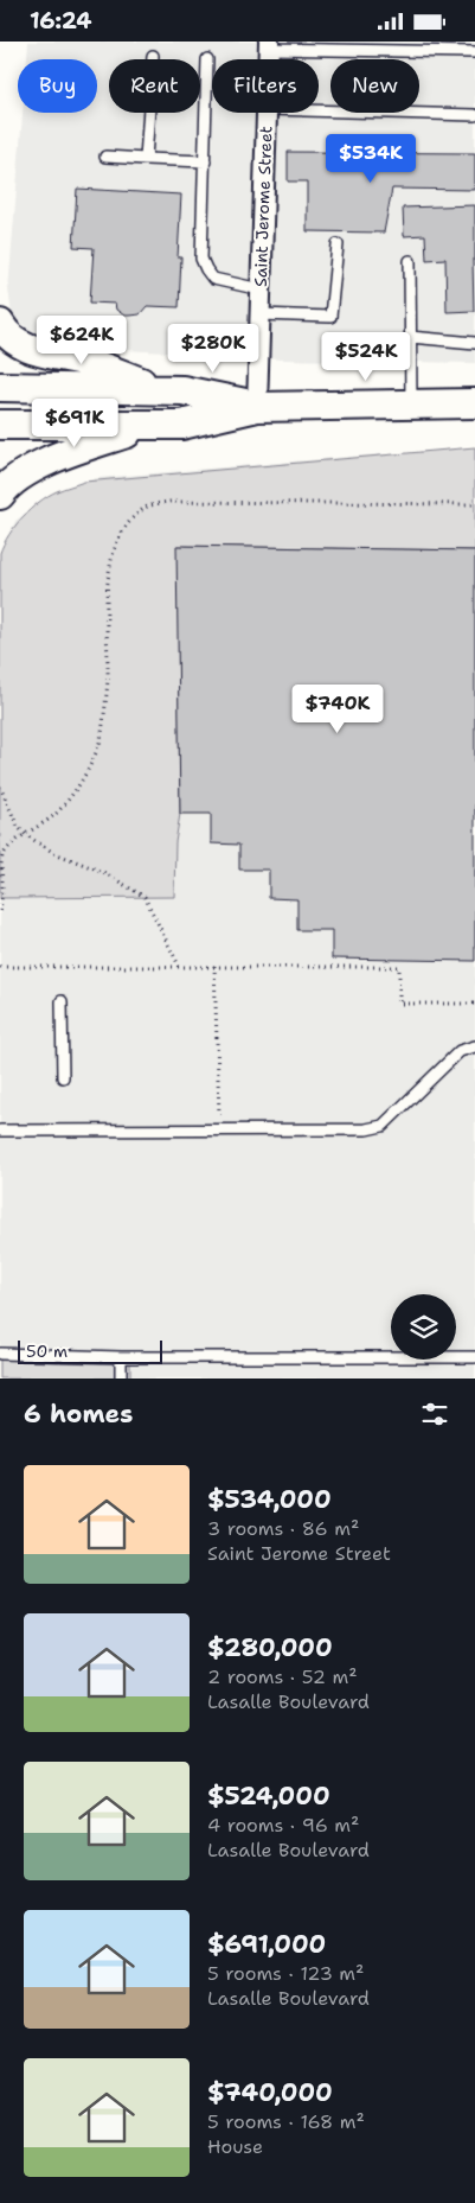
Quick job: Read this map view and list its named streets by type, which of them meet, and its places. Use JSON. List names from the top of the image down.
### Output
{
  "streets": {
    "street": ["Saint Jerome Street"]
  },
  "scale_bar": "50 m",
  "page": {
    "status": "16:24",
    "chip": [
      "Buy",
      "Rent",
      "Filters",
      "New"
    ],
    "price": [
      "$534K",
      "$624K",
      "$280K",
      "$524K",
      "$691K",
      "$740K"
    ],
    "scale": "50 m",
    "heading": "6 homes",
    "list": [
      {
        "name": "$534,000",
        "note": "3 rooms · 86 m² · Saint Jerome Street"
      },
      {
        "name": "$280,000",
        "note": "2 rooms · 52 m² · Lasalle Boulevard"
      },
      {
        "name": "$524,000",
        "note": "4 rooms · 96 m² · Lasalle Boulevard"
      },
      {
        "name": "$691,000",
        "note": "5 rooms · 123 m² · Lasalle Boulevard"
      },
      {
        "name": "$740,000",
        "note": "5 rooms · 168 m² · House"
      }
    ]
  }
}
